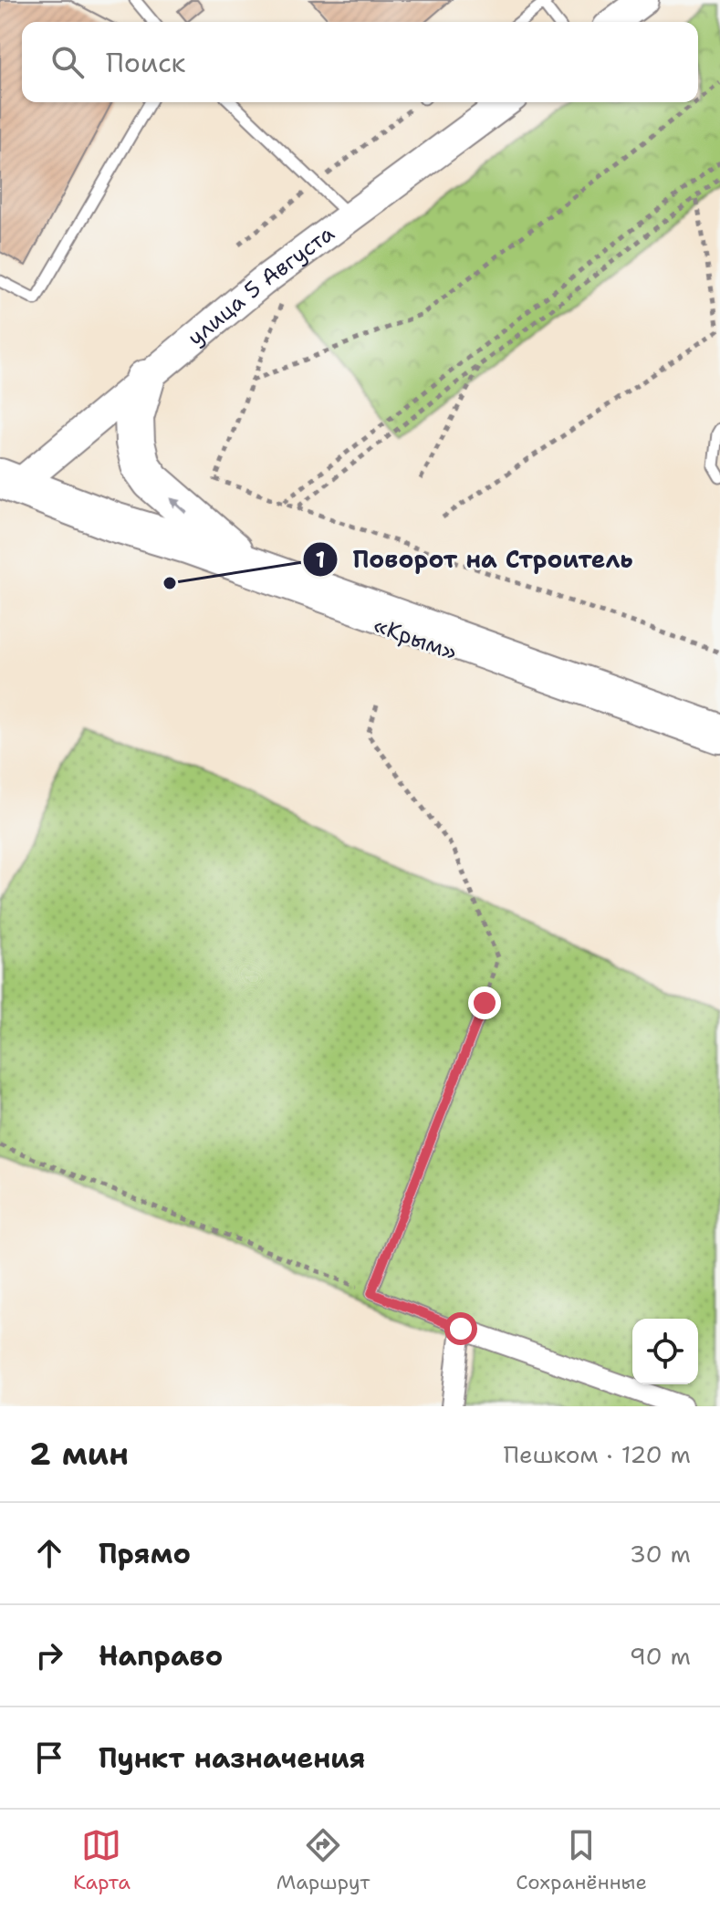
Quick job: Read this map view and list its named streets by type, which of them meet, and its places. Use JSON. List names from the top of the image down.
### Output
{
  "streets": {
    "highway": ["«Крым»"],
    "street": ["улица 5 Августа"]
  },
  "crossings": [
    ["улица 5 Августа", "«Крым»"]
  ],
  "places": ["Поворот на Строитель"],
  "page": {
    "search": "Поиск",
    "heading": ["2 мин", "Пешком · 120 m"],
    "list": [
      ["Прямо", "30 m"],
      ["Направо", "90 m"],
      "Пункт назначения"
    ],
    "nav": ["Карта", "Маршрут", "Сохранённые"]
  }
}
